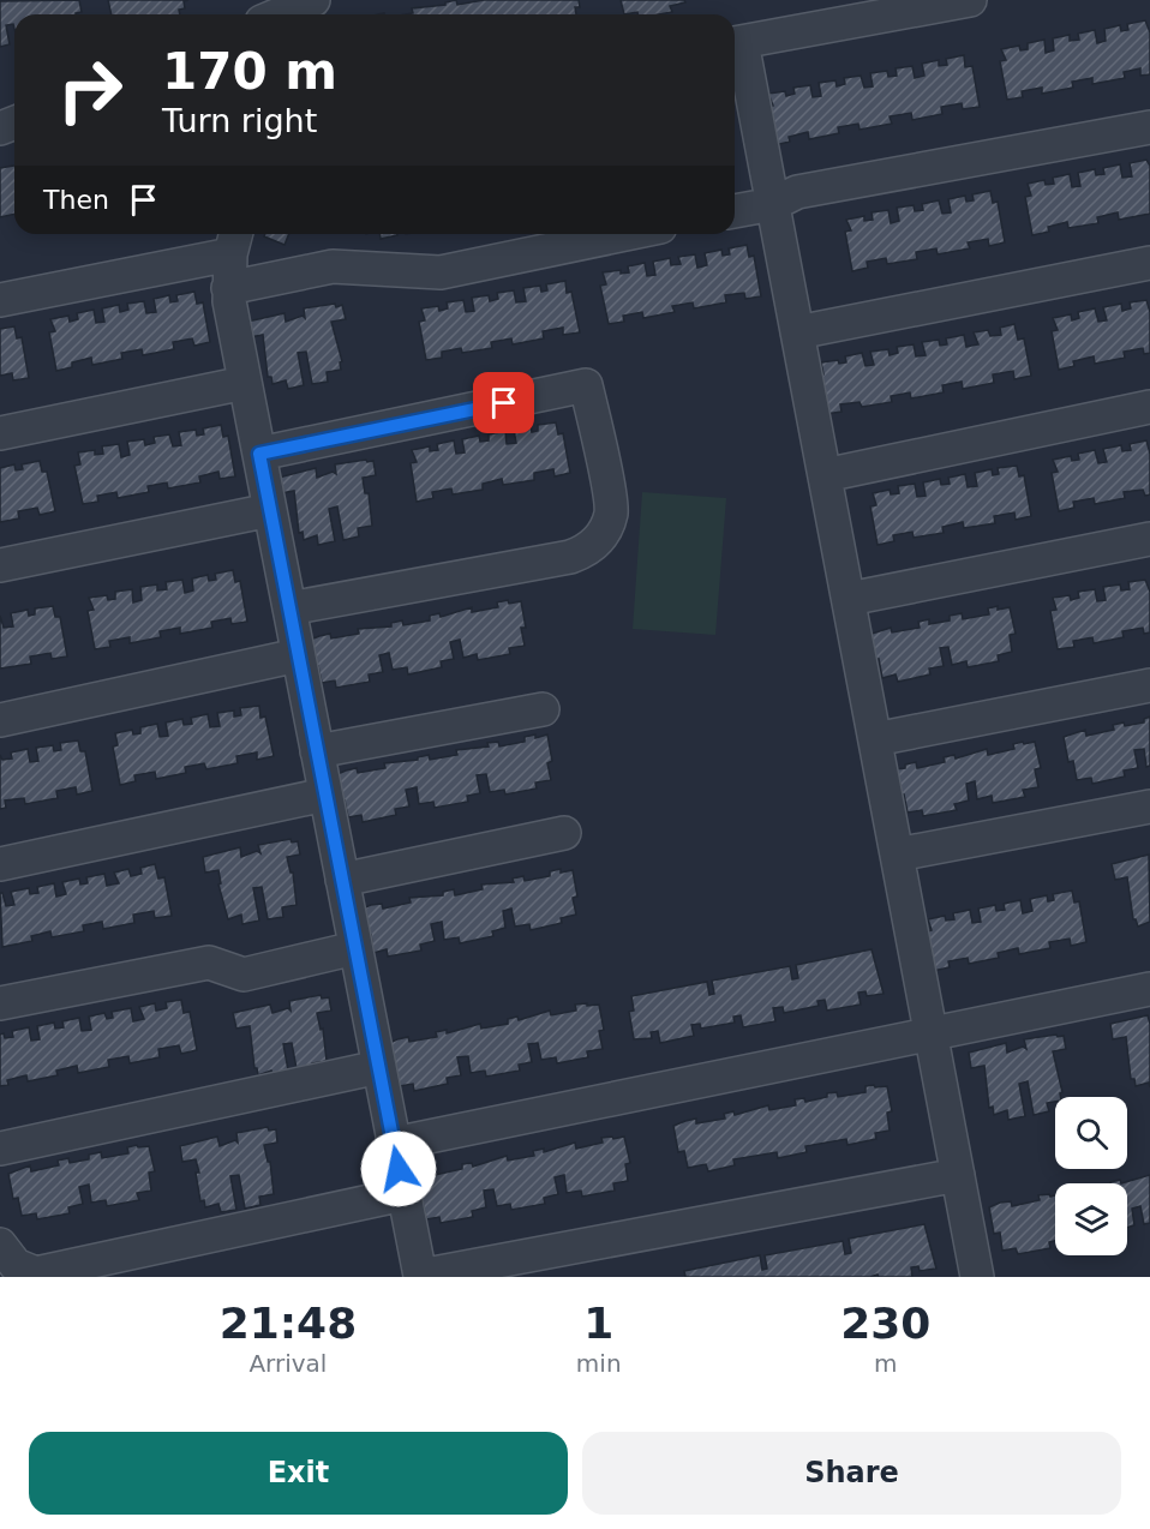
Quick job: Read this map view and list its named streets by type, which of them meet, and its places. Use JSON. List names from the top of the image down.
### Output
{
  "page": {
    "turn": ["170 m", "Turn right"],
    "then": "Then",
    "eta": [
      "21:48",
      "Arrival",
      "1",
      "min",
      "230",
      "m"
    ],
    "buttons": ["Exit", "Share"]
  }
}
